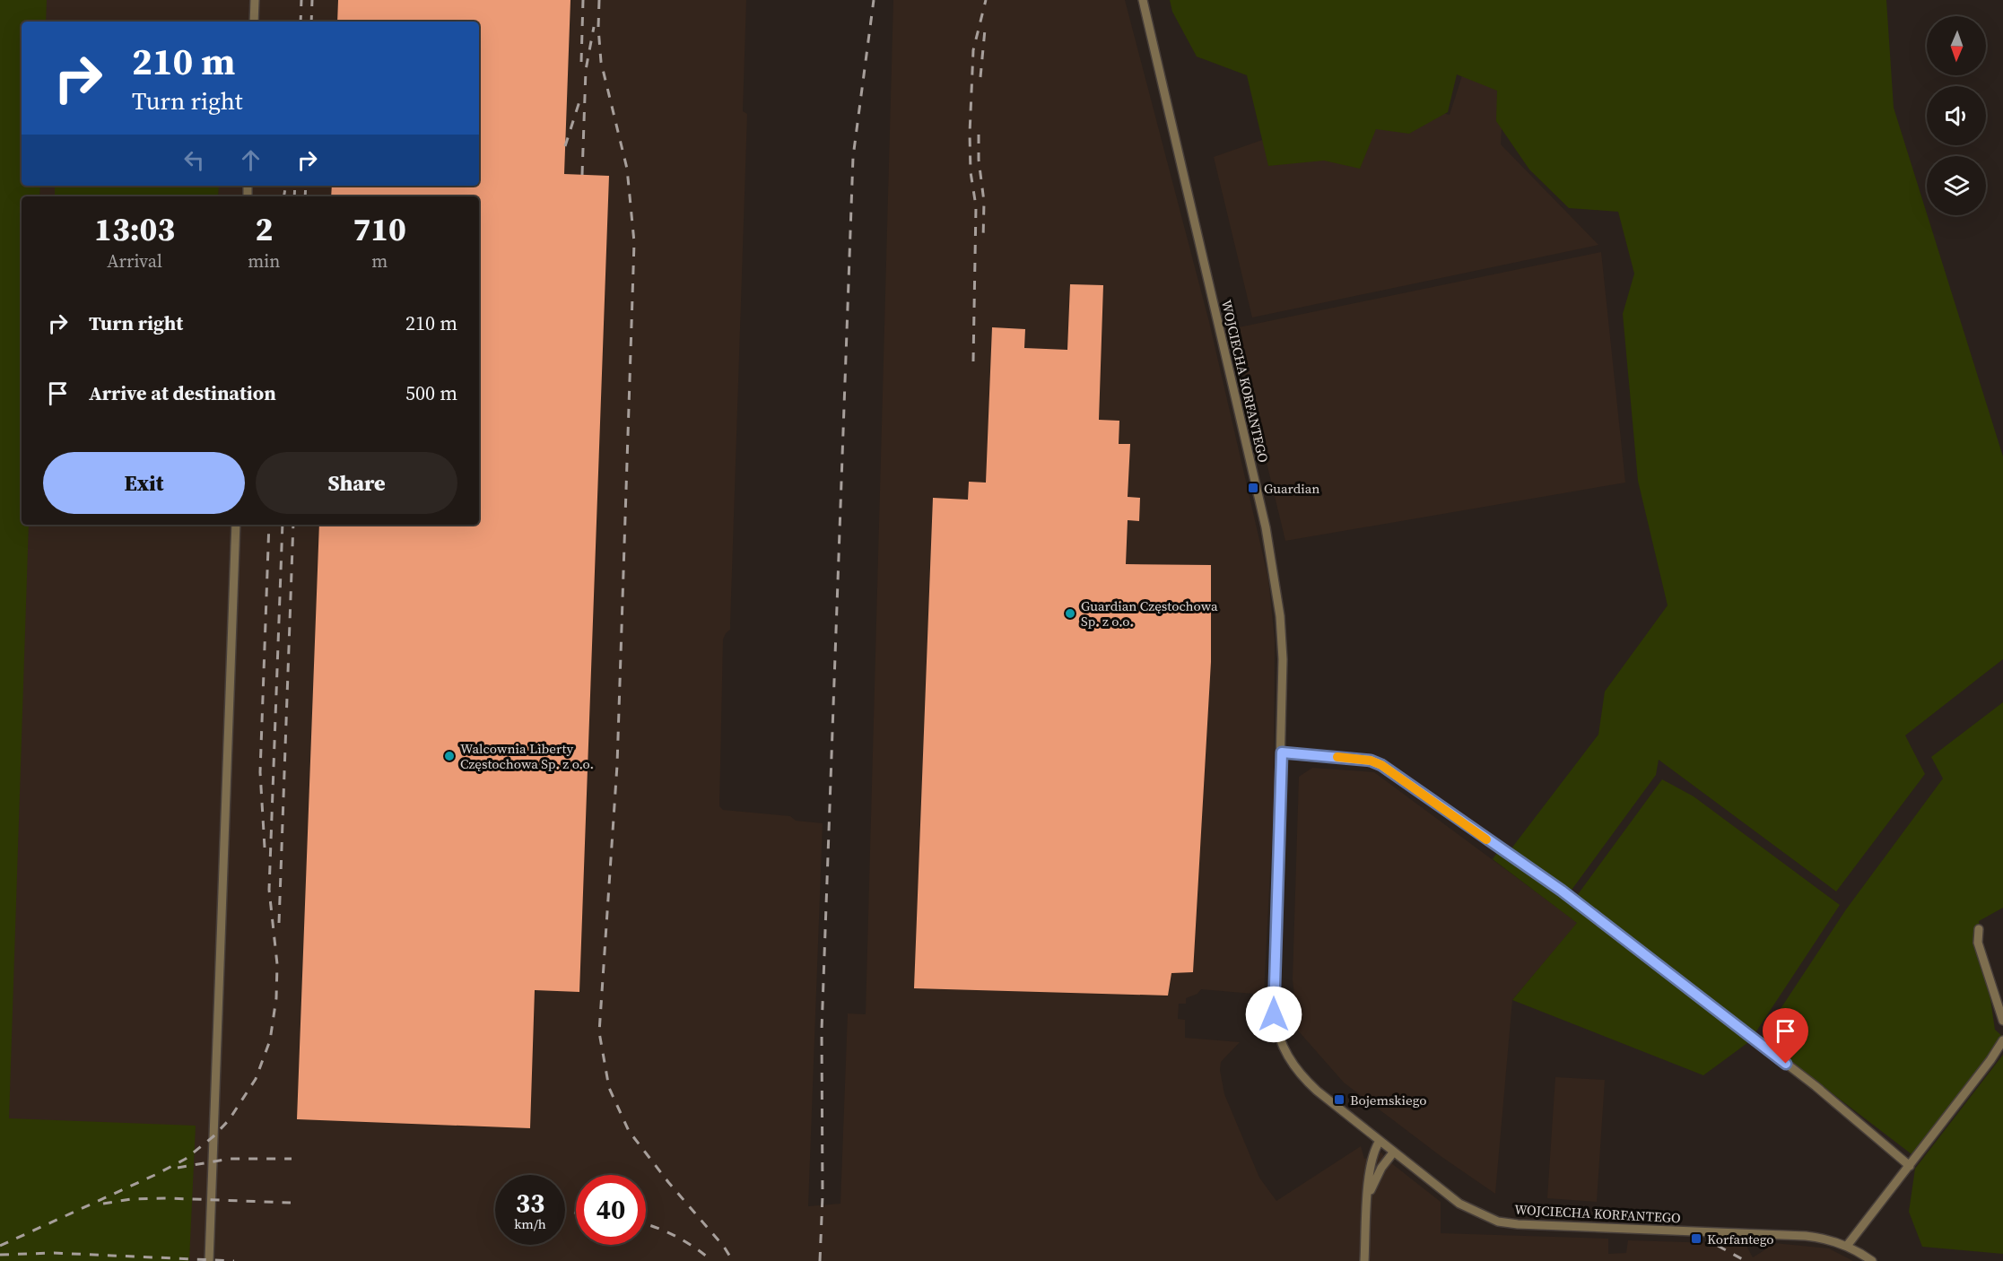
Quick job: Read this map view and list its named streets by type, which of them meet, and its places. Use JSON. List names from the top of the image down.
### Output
{
  "streets": {
    "street": ["WOJCIECHA KORFANTEGO"]
  },
  "places": {
    "transit": ["Guardian", "Bojemskiego", "Korfantego"],
    "other": ["Guardian Częstochowa Sp. z o.o.", "Walcownia Liberty Częstochowa Sp. z o.o."]
  },
  "north": "bottom",
  "page": {
    "turn": ["210 m", "Turn right"],
    "eta": [
      "13:03",
      "Arrival",
      "2",
      "min",
      "710",
      "m"
    ],
    "list": [
      {
        "name": "Turn right",
        "value": "210 m"
      },
      {
        "name": "Arrive at destination",
        "value": "500 m"
      }
    ],
    "buttons": ["Exit", "Share"],
    "speed": "33 km/h",
    "limit": "40"
  }
}
